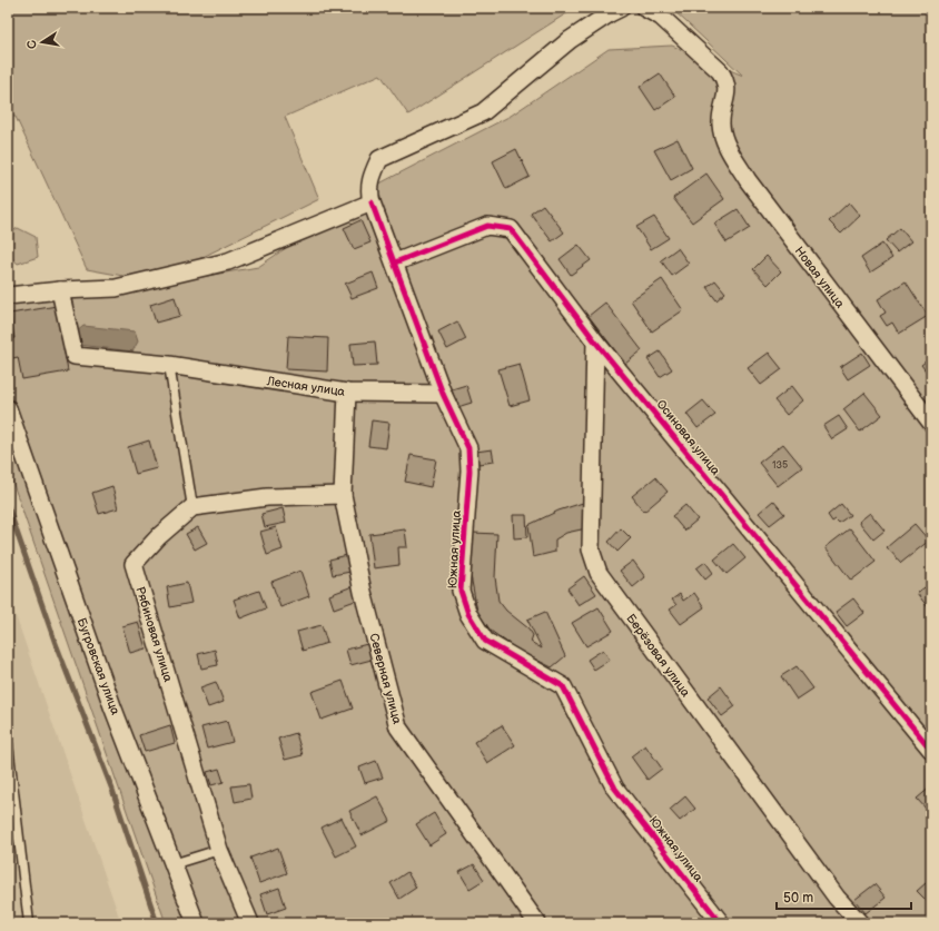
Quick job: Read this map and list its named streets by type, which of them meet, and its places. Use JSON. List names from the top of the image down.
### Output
{
  "streets": {
    "street": [
      "Новая улица",
      "Лесная улица",
      "Осиновая улица",
      "Южная улица",
      "Рябиновая улица",
      "Берёзовая улица",
      "Бугровская улица",
      "Северная улица"
    ]
  },
  "crossings": [
    ["Лесная улица", "Южная улица"],
    ["Лесная улица", "Северная улица"],
    ["Осиновая улица", "Южная улица"],
    ["Осиновая улица", "Берёзовая улица"]
  ],
  "house_numbers": ["135"],
  "scale_bar": "50 m",
  "north": "left"
}
